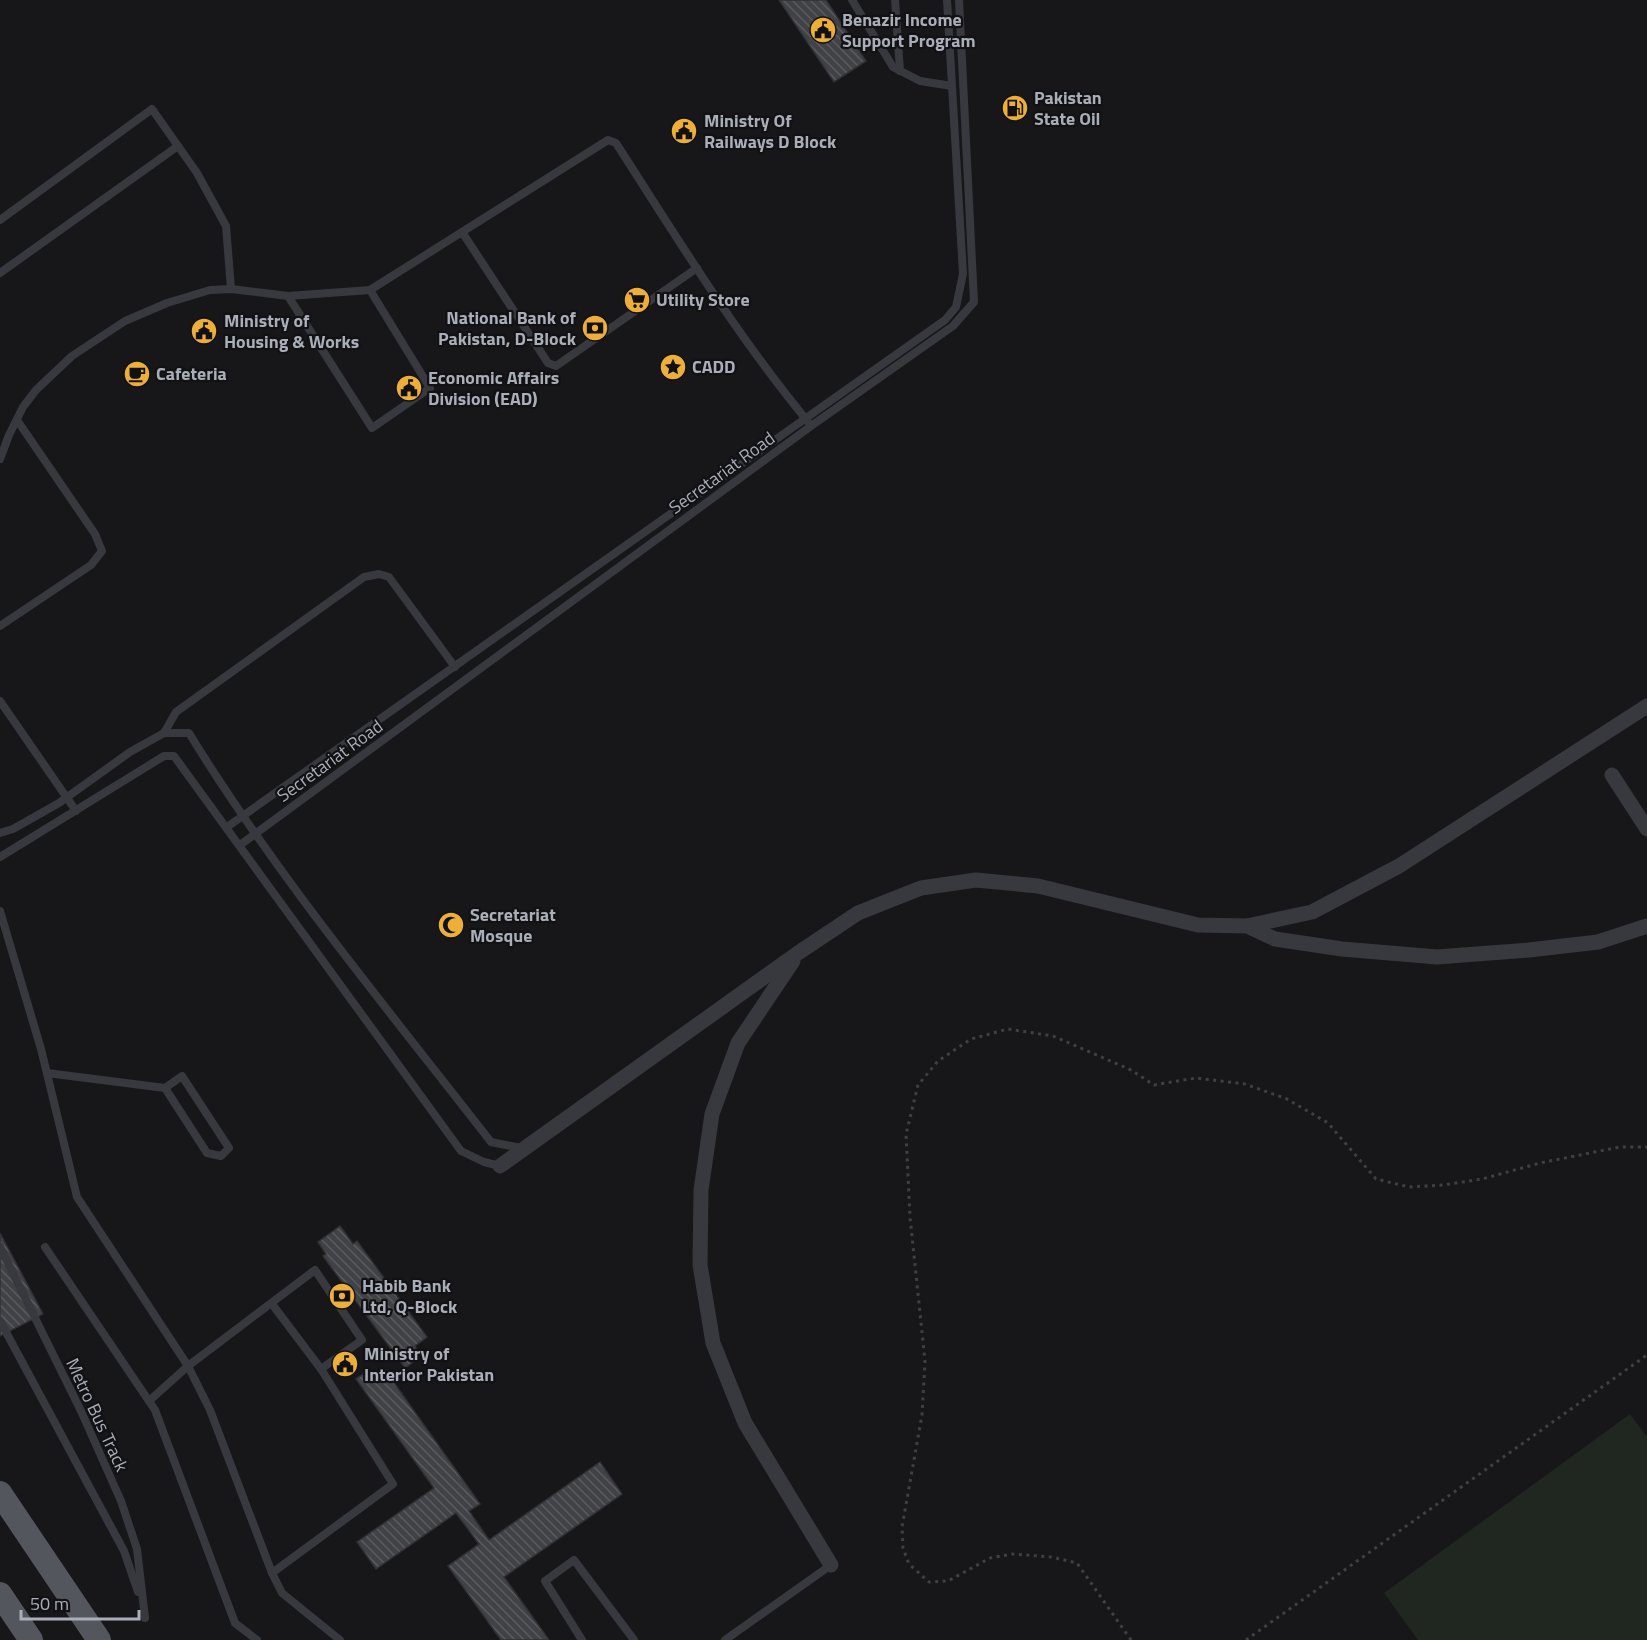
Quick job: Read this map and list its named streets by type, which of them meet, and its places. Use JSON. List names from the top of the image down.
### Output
{
  "streets": {
    "lane": ["Secretariat Road", "Metro Bus Track"]
  },
  "places": {
    "public building": [
      "Benazir Income Support Program",
      "Ministry Of Railways D Block",
      "Ministry of Housing & Works",
      "Economic Affairs Division (EAD)",
      "Ministry of Interior Pakistan"
    ],
    "fuel station": ["Pakistan State Oil"],
    "supermarket": ["Utility Store"],
    "bank": ["National Bank of Pakistan, D-Block", "Habib Bank Ltd, Q-Block"],
    "place": ["CADD"],
    "cafe": ["Cafeteria"],
    "mosque": ["Secretariat Mosque"]
  },
  "scale_bar": "50 m"
}
